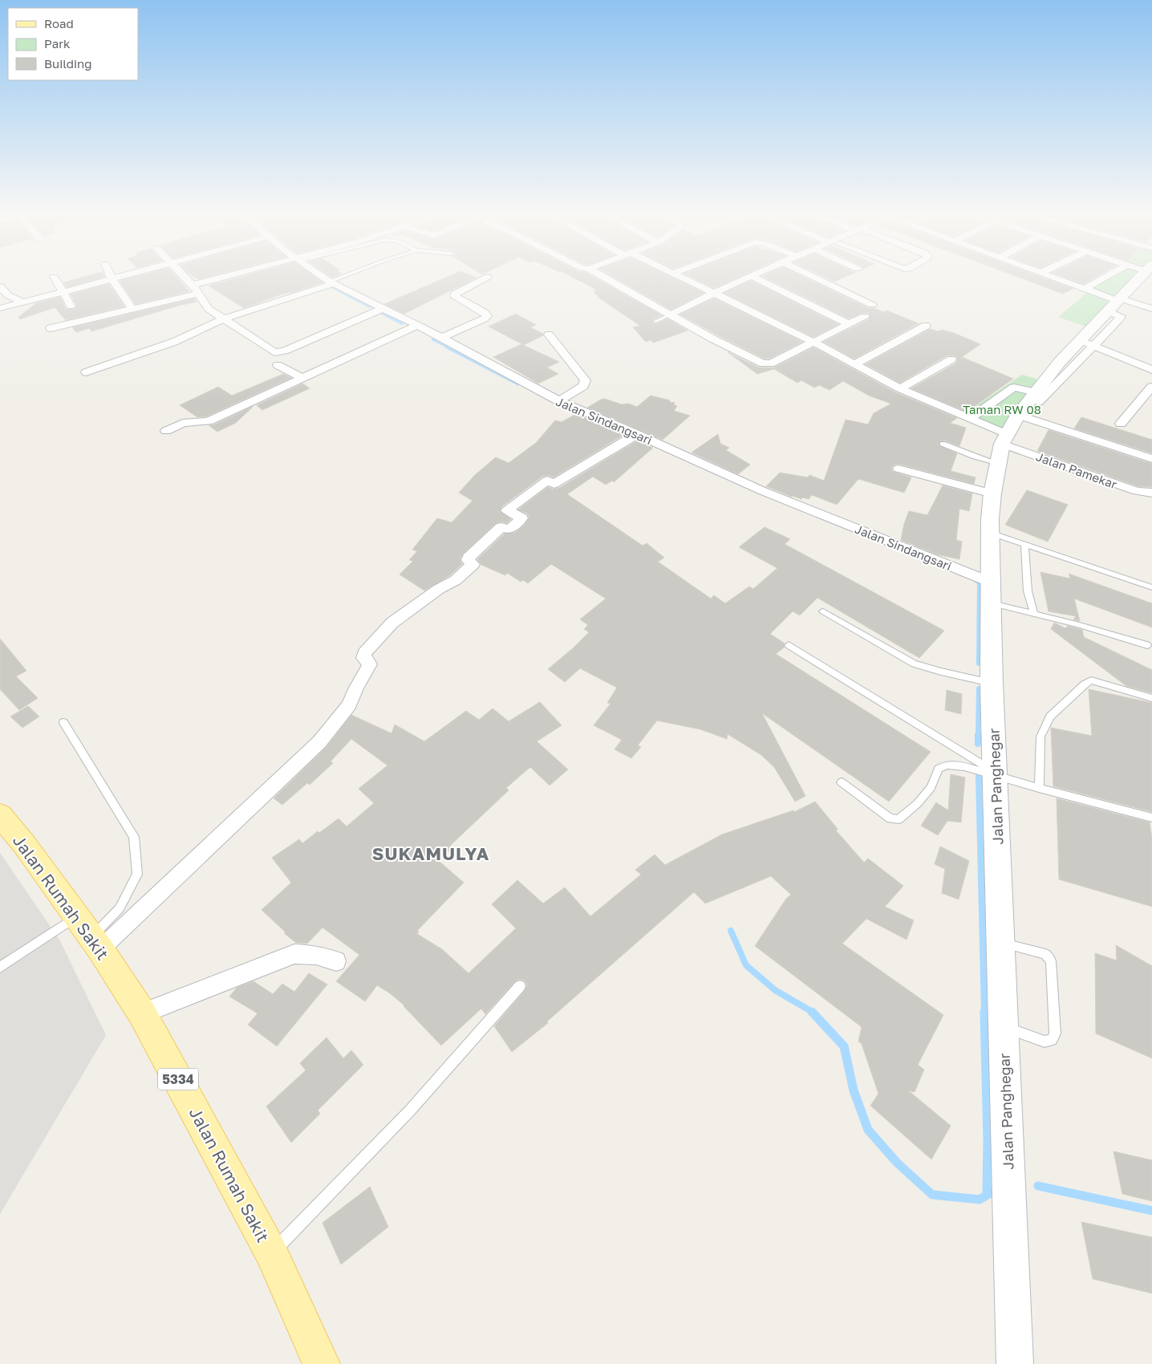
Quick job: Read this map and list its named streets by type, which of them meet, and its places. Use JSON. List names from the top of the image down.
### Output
{
  "streets": {
    "main road": ["Jalan Rumah Sakit", "5334"],
    "street": ["Jalan Sindangsari", "Jalan Pamekar", "Jalan Panghegar"]
  },
  "crossings": [
    ["Jalan Sindangsari", "Jalan Panghegar"],
    ["Jalan Pamekar", "Jalan Panghegar"]
  ],
  "districts": ["SUKAMULYA"],
  "parks": ["Taman RW 08"],
  "legend": ["Road", "Park", "Building"]
}
